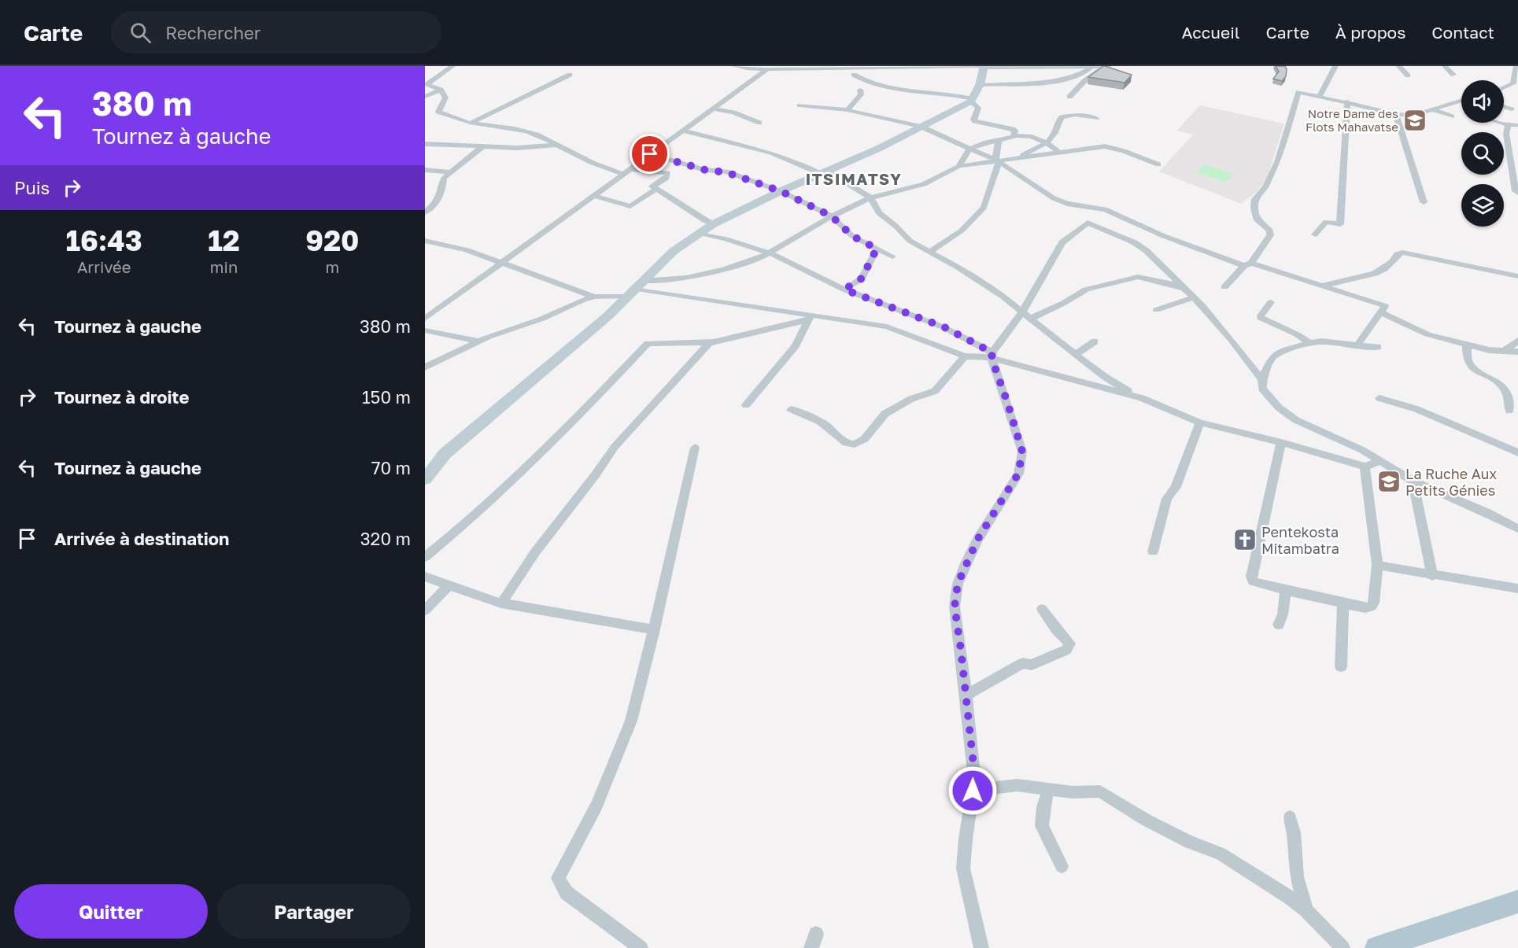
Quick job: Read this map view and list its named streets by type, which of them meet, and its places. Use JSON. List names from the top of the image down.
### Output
{
  "districts": ["ITSIMATSY"],
  "places": {
    "school or university": ["Notre Dame des Flots Mahavatse", "La Ruche Aux Petits Génies"],
    "church": ["Pentekosta Mitambatra"]
  },
  "page": {
    "header": "Carte",
    "search": "Rechercher",
    "nav": [
      "Accueil",
      "Carte",
      "À propos",
      "Contact"
    ],
    "turn": ["380 m", "Tournez à gauche"],
    "then": "Puis",
    "eta": [
      "16:43",
      "Arrivée",
      "12",
      "min",
      "920",
      "m"
    ],
    "list": [
      {
        "name": "Tournez à gauche",
        "value": "380 m"
      },
      {
        "name": "Tournez à droite",
        "value": "150 m"
      },
      {
        "name": "Tournez à gauche",
        "value": "70 m"
      },
      {
        "name": "Arrivée à destination",
        "value": "320 m"
      }
    ],
    "buttons": ["Quitter", "Partager"]
  }
}
